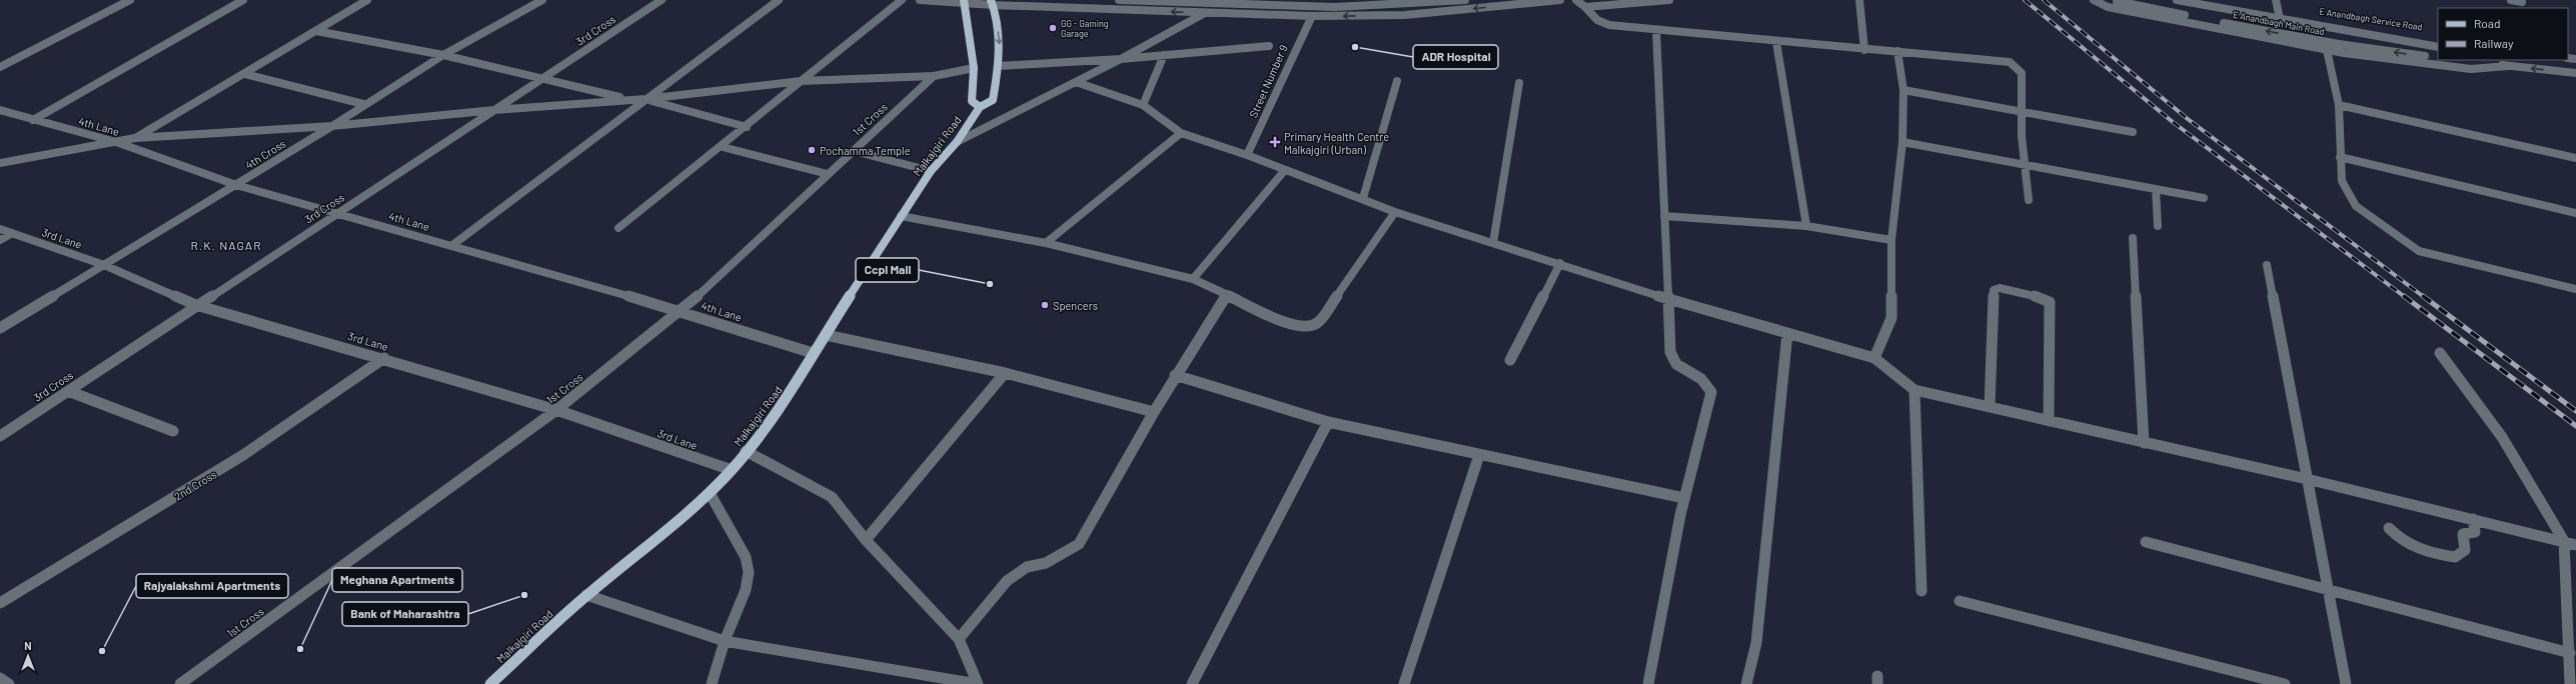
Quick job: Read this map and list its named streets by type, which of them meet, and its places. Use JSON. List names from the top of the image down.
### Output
{
  "streets": {
    "main road": ["Malkajgiri Road"],
    "street": [
      "E Anandbagh Service Road",
      "E Anandbagh Main Road",
      "3rd Cross",
      "Street Number 9",
      "1st Cross",
      "4th Lane",
      "4th Cross",
      "3rd Lane",
      "2nd Cross"
    ]
  },
  "crossings": [
    ["3rd Cross", "4th Lane"],
    ["3rd Cross", "3rd Lane"],
    ["1st Cross", "4th Lane"],
    ["1st Cross", "3rd Lane"],
    ["4th Lane", "Malkajgiri Road"],
    ["4th Lane", "4th Cross"],
    ["Malkajgiri Road", "3rd Lane"],
    ["4th Cross", "3rd Lane"],
    ["3rd Lane", "2nd Cross"]
  ],
  "districts": ["R.K. NAGAR"],
  "places": {
    "other": [
      "GG - Gaming Garage",
      "ADR Hospital",
      "Pochamma Temple",
      "Ccpl Mall",
      "Spencers",
      "Bank of Maharashtra",
      "Meghana Apartments",
      "Rajyalakshmi Apartments"
    ],
    "health": ["Primary Health Centre Malkajgiri (Urban)"]
  },
  "legend": ["Road", "Railway"],
  "north": "top"
}
